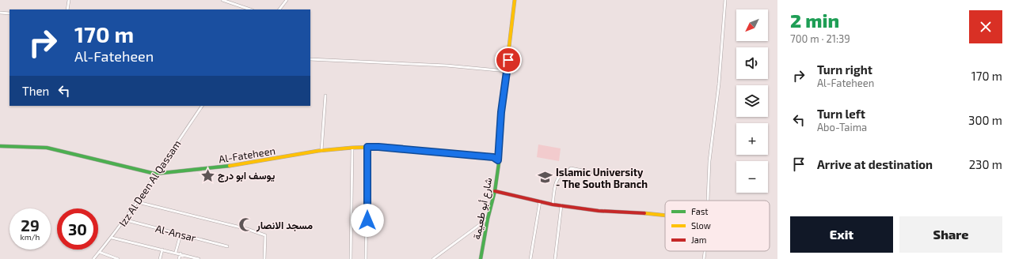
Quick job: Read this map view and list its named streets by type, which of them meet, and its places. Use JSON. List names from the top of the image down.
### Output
{
  "streets": {
    "street": [
      "Al-Fateheen",
      "Izz Al Deen Al Qassam",
      "شارع أبو طعيمة",
      "Al-Ansar"
    ]
  },
  "crossings": [
    ["Al-Fateheen", "Izz Al Deen Al Qassam"],
    ["Al-Fateheen", "شارع أبو طعيمة"],
    ["Izz Al Deen Al Qassam", "Al-Ansar"]
  ],
  "places": {
    "place": ["يوسف ابو درج"],
    "school or university": ["Islamic University - The South Branch"],
    "mosque": ["مسجد الانصار"]
  },
  "legend": ["Fast", "Slow", "Jam"],
  "north": "bottom left",
  "page": {
    "heading": ["2 min", "700 m · 21:39"],
    "map_buttons": ["+", "−"],
    "turn": ["170 m", "Al-Fateheen"],
    "list": [
      {
        "name": "Turn right",
        "note": "Al-Fateheen",
        "value": "170 m"
      },
      {
        "name": "Turn left",
        "note": "Abo-Taima",
        "value": "300 m"
      },
      {
        "name": "Arrive at destination",
        "value": "230 m"
      }
    ],
    "then": "Then",
    "speed": "29 km/h",
    "limit": "30",
    "buttons": ["Exit", "Share"]
  }
}
